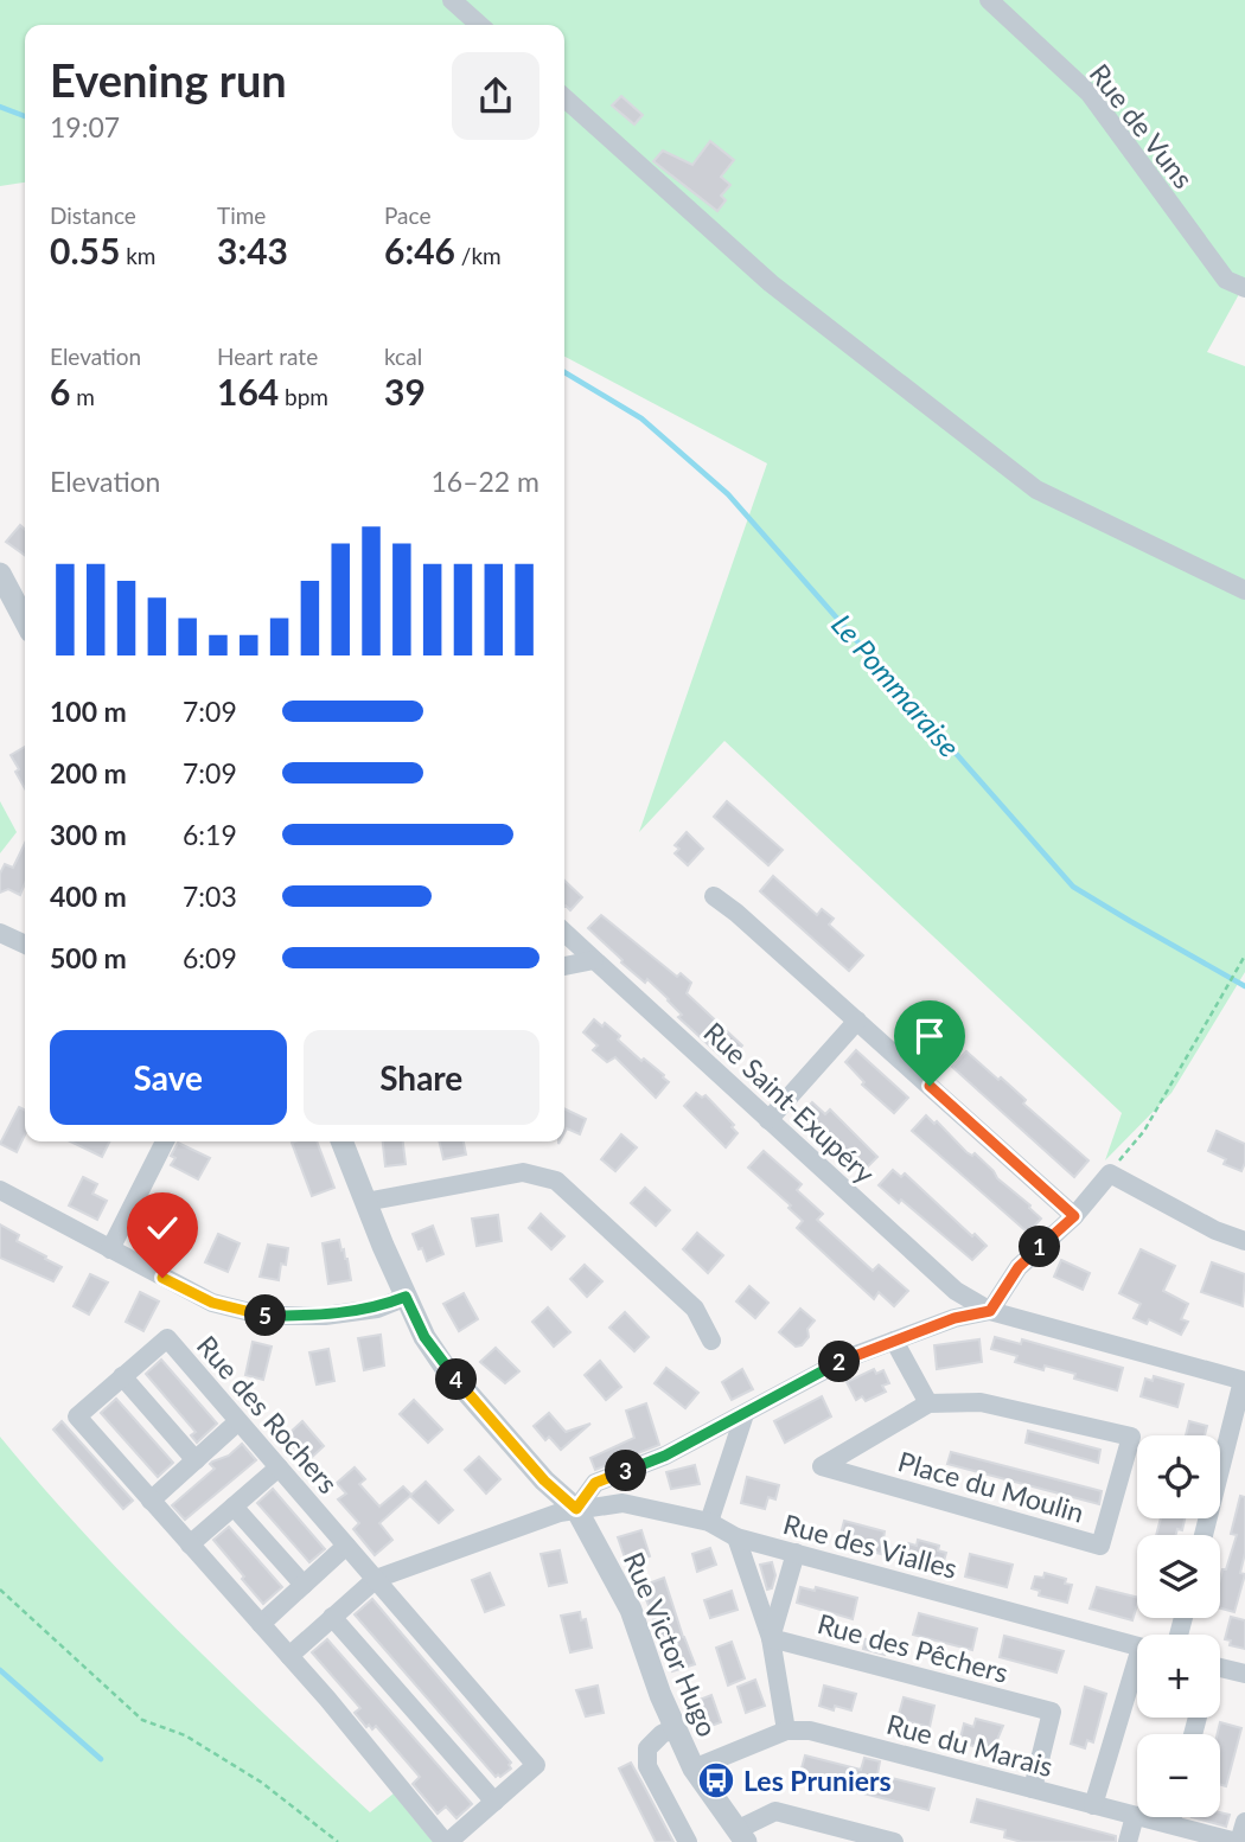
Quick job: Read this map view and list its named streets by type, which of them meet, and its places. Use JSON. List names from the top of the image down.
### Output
{
  "streets": {
    "street": [
      "Rue de Vuns",
      "Rue Saint-Exupéry",
      "Rue des Rochers",
      "Place du Moulin",
      "Rue des Vialles",
      "Rue Victor Hugo",
      "Rue des Pêchers",
      "Rue du Marais"
    ]
  },
  "crossings": [
    ["Rue des Rochers", "Rue des Vialles"],
    ["Rue des Vialles", "Rue Victor Hugo"],
    ["Rue Victor Hugo", "Rue du Marais"],
    ["Rue des Pêchers", "Rue du Marais"]
  ],
  "water": ["Le Pommaraise"],
  "places": {
    "bus stop": ["Les Pruniers"]
  },
  "page": {
    "heading": ["Evening run", "19:07"],
    "stats": [
      ["Distance", "0.55 km"],
      ["Time", "3:43"],
      ["Pace", "6:46 /km"],
      ["Elevation", "6 m"],
      ["Heart rate", "164 bpm"],
      ["kcal", "39"]
    ],
    "chart": ["Elevation", "16–22 m"],
    "list": [
      {
        "name": "100 m",
        "note": "7:09"
      },
      {
        "name": "200 m",
        "note": "7:09"
      },
      {
        "name": "300 m",
        "note": "6:19"
      },
      {
        "name": "400 m",
        "note": "7:03"
      },
      {
        "name": "500 m",
        "note": "6:09"
      }
    ],
    "buttons": ["Save", "Share"],
    "pins": [
      "1",
      "5",
      "2",
      "4",
      "3"
    ],
    "map_buttons": ["+", "−"]
  }
}
